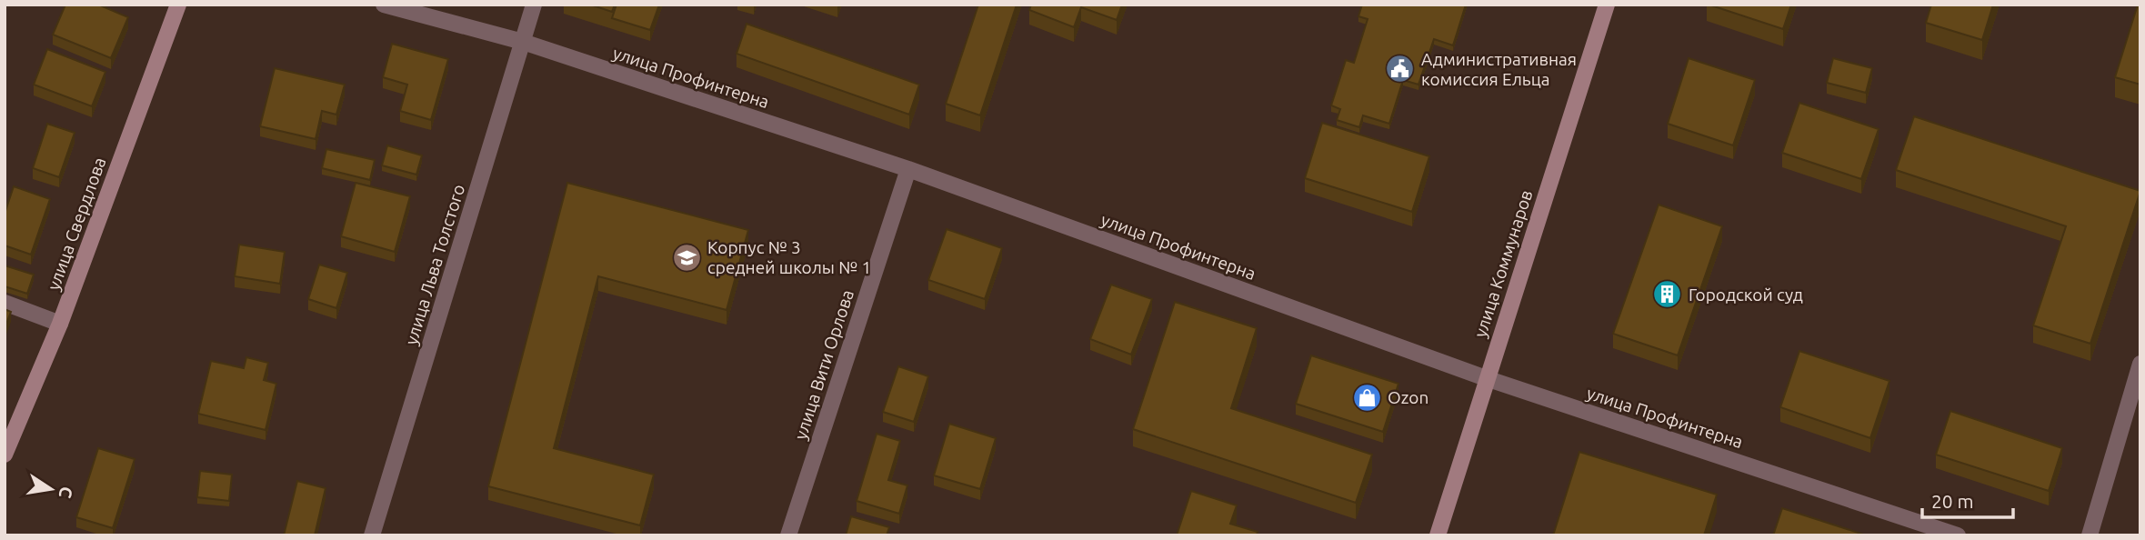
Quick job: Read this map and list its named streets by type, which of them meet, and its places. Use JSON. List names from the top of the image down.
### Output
{
  "streets": {
    "main road": ["улица Свердлова", "улица Коммунаров"],
    "street": ["улица Профинтерна", "улица Льва Толстого", "улица Вити Орлова"]
  },
  "crossings": [
    ["улица Профинтерна", "улица Коммунаров"],
    ["улица Профинтерна", "улица Льва Толстого"],
    ["улица Профинтерна", "улица Вити Орлова"]
  ],
  "places": {
    "public building": ["Административная комиссия Ельца"],
    "school or university": ["Корпус № 3 средней школы № 1"],
    "building": ["Городской суд"],
    "shop": ["Ozon"]
  },
  "scale_bar": "20 m",
  "north": "right"
}
